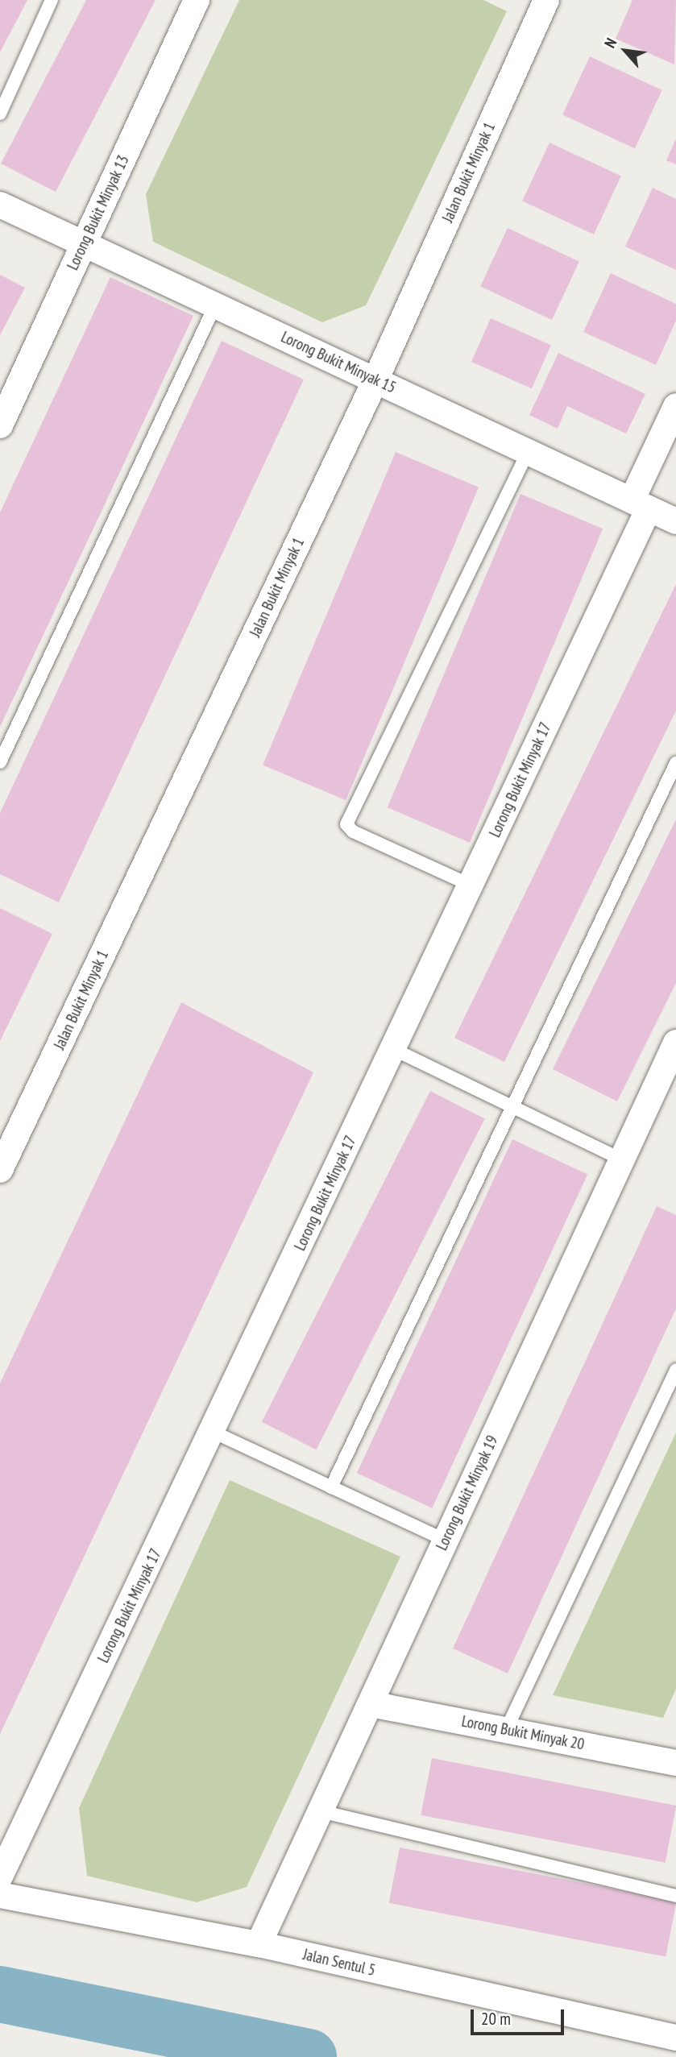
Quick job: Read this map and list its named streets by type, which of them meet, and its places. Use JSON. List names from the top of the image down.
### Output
{
  "streets": {
    "street": [
      "Jalan Bukit Minyak 1",
      "Lorong Bukit Minyak 13",
      "Lorong Bukit Minyak 15",
      "Lorong Bukit Minyak 17",
      "Lorong Bukit Minyak 19",
      "Lorong Bukit Minyak 20",
      "Jalan Sentul 5"
    ]
  },
  "crossings": [
    ["Jalan Bukit Minyak 1", "Lorong Bukit Minyak 15"],
    ["Lorong Bukit Minyak 13", "Lorong Bukit Minyak 15"],
    ["Lorong Bukit Minyak 15", "Lorong Bukit Minyak 17"],
    ["Lorong Bukit Minyak 19", "Lorong Bukit Minyak 20"],
    ["Lorong Bukit Minyak 19", "Jalan Sentul 5"]
  ],
  "scale_bar": "20 m",
  "north": "top left"
}
